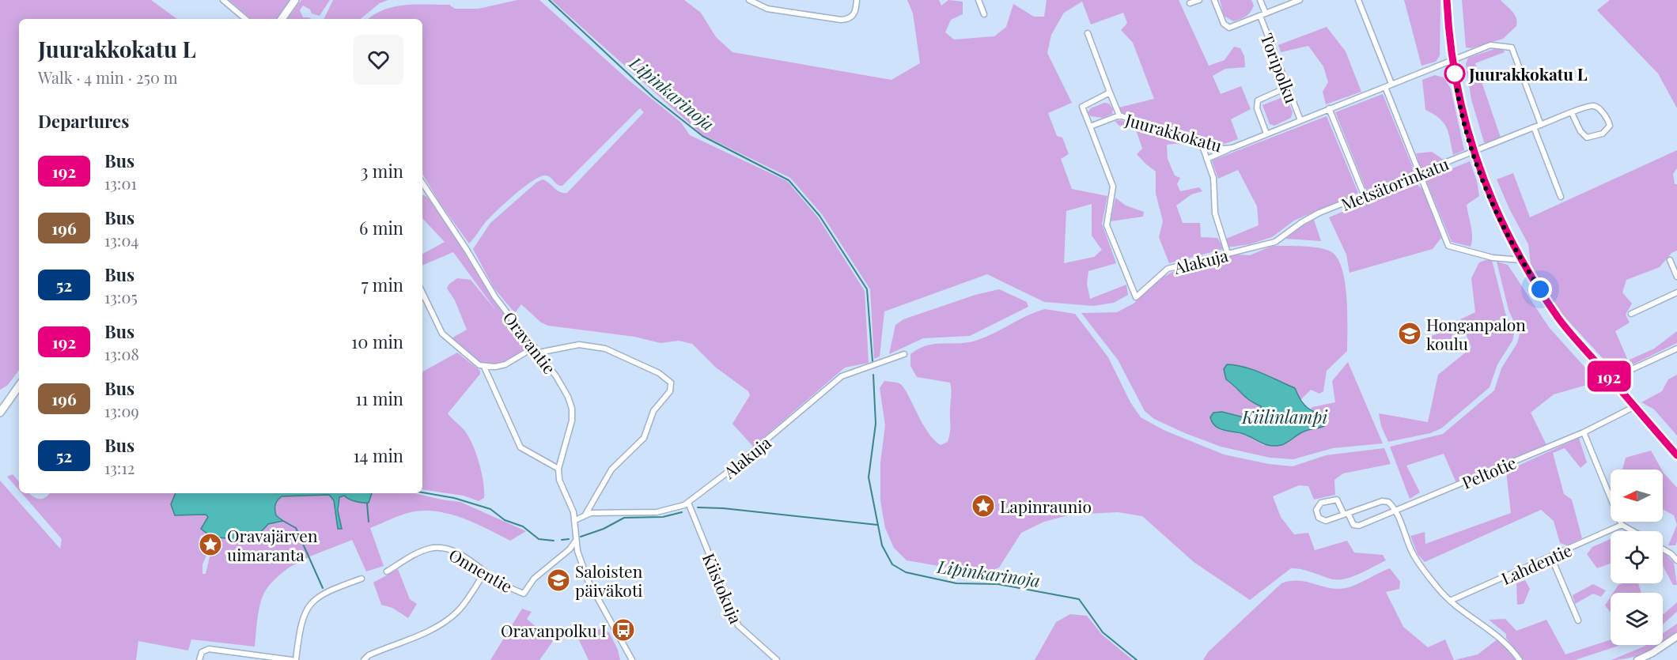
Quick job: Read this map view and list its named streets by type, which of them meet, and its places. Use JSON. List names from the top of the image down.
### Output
{
  "streets": {
    "street": [
      "Toripolku",
      "Juurakkokatu",
      "Metsätorinkatu",
      "Alakuja",
      "Oravantie",
      "Peltotie",
      "Lahdentie",
      "Onnentie",
      "Kiistokuja"
    ]
  },
  "crossings": [
    ["Toripolku", "Juurakkokatu"],
    ["Juurakkokatu", "Metsätorinkatu"],
    ["Juurakkokatu", "Alakuja"],
    ["Metsätorinkatu", "Alakuja"],
    ["Alakuja", "Kiistokuja"]
  ],
  "water": ["Lipinkarinoja", "Kiilinlampi"],
  "places": {
    "other": ["Juurakkokatu L"],
    "school or university": ["Honganpalon koulu", "Saloisten päiväkoti"],
    "place": ["Lapinraunio", "Oravajärven uimaranta"],
    "bus stop": ["Oravanpolku I"]
  },
  "lines": ["bus line 192"],
  "north": "left",
  "page": {
    "on_map": "192",
    "heading": [
      ["Juurakkokatu L", "Walk · 4 min · 250 m"],
      "Departures"
    ],
    "list": [
      {
        "mark": "192",
        "name": "Bus",
        "note": "13:01",
        "value": "3 min"
      },
      {
        "mark": "196",
        "name": "Bus",
        "note": "13:04",
        "value": "6 min"
      },
      {
        "mark": "52",
        "name": "Bus",
        "note": "13:05",
        "value": "7 min"
      },
      {
        "mark": "192",
        "name": "Bus",
        "note": "13:08",
        "value": "10 min"
      },
      {
        "mark": "196",
        "name": "Bus",
        "note": "13:09",
        "value": "11 min"
      },
      {
        "mark": "52",
        "name": "Bus",
        "note": "13:12",
        "value": "14 min"
      }
    ]
  }
}
